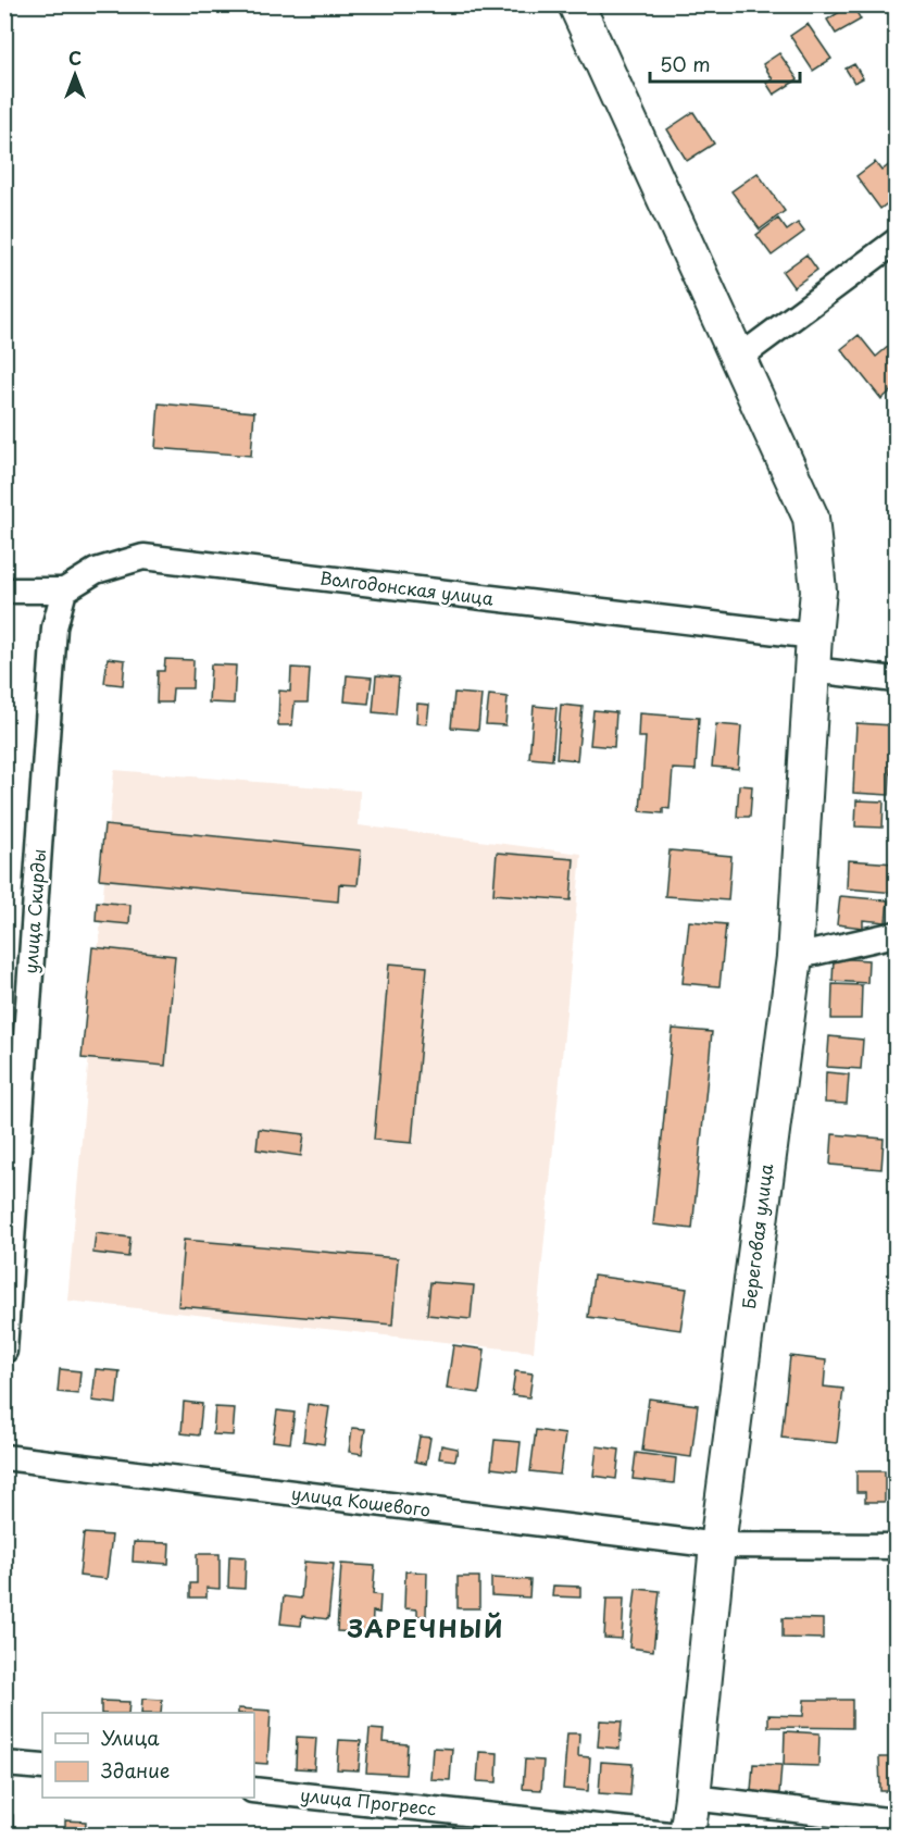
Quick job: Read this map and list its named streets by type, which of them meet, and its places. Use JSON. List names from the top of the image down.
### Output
{
  "streets": {
    "main road": ["Береговая улица"],
    "street": [
      "Волгодонская улица",
      "улица Скирды",
      "улица Кошевого",
      "улица Прогресс"
    ]
  },
  "crossings": [
    ["Волгодонская улица", "улица Скирды"],
    ["Волгодонская улица", "Береговая улица"],
    ["Береговая улица", "улица Кошевого"]
  ],
  "districts": ["ЗАРЕЧНЫЙ"],
  "legend": ["Улица", "Здание"],
  "scale_bar": "50 m",
  "north": "top"
}
